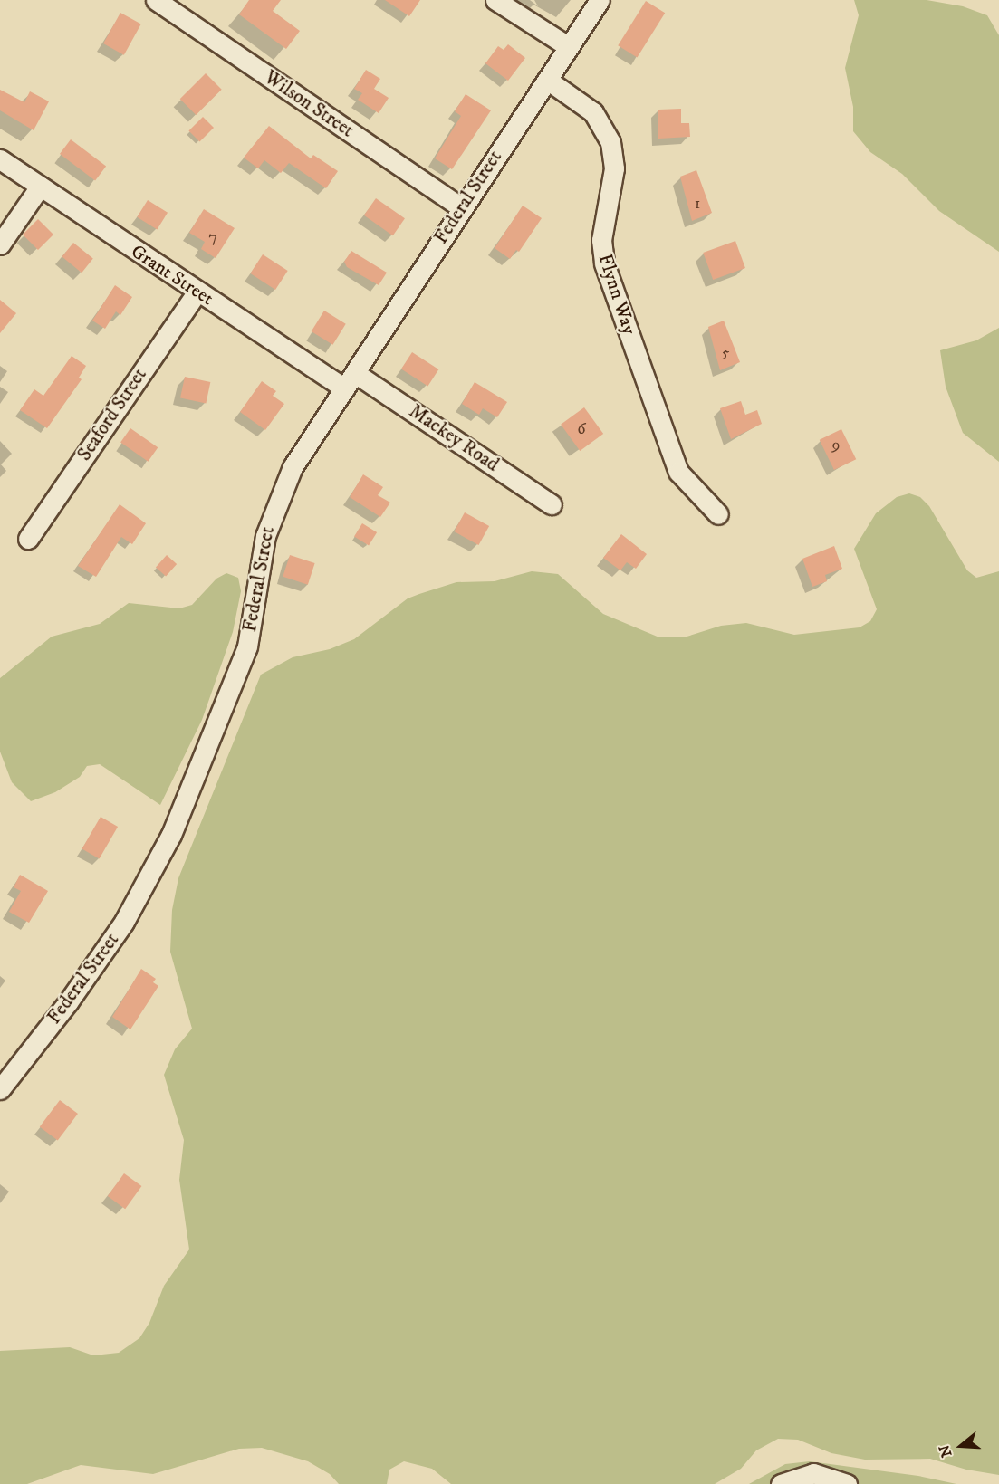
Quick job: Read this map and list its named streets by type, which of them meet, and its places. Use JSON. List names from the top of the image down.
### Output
{
  "streets": {
    "street": [
      "Wilson Street",
      "Federal Street",
      "Grant Street",
      "Flynn Way",
      "Seaford Street",
      "Mackey Road"
    ]
  },
  "crossings": [
    ["Wilson Street", "Federal Street"],
    ["Federal Street", "Grant Street"],
    ["Federal Street", "Flynn Way"],
    ["Federal Street", "Mackey Road"],
    ["Grant Street", "Seaford Street"],
    ["Grant Street", "Mackey Road"]
  ],
  "house_numbers": [
    "1",
    "7",
    "5",
    "6",
    "9"
  ],
  "north": "left"
}
